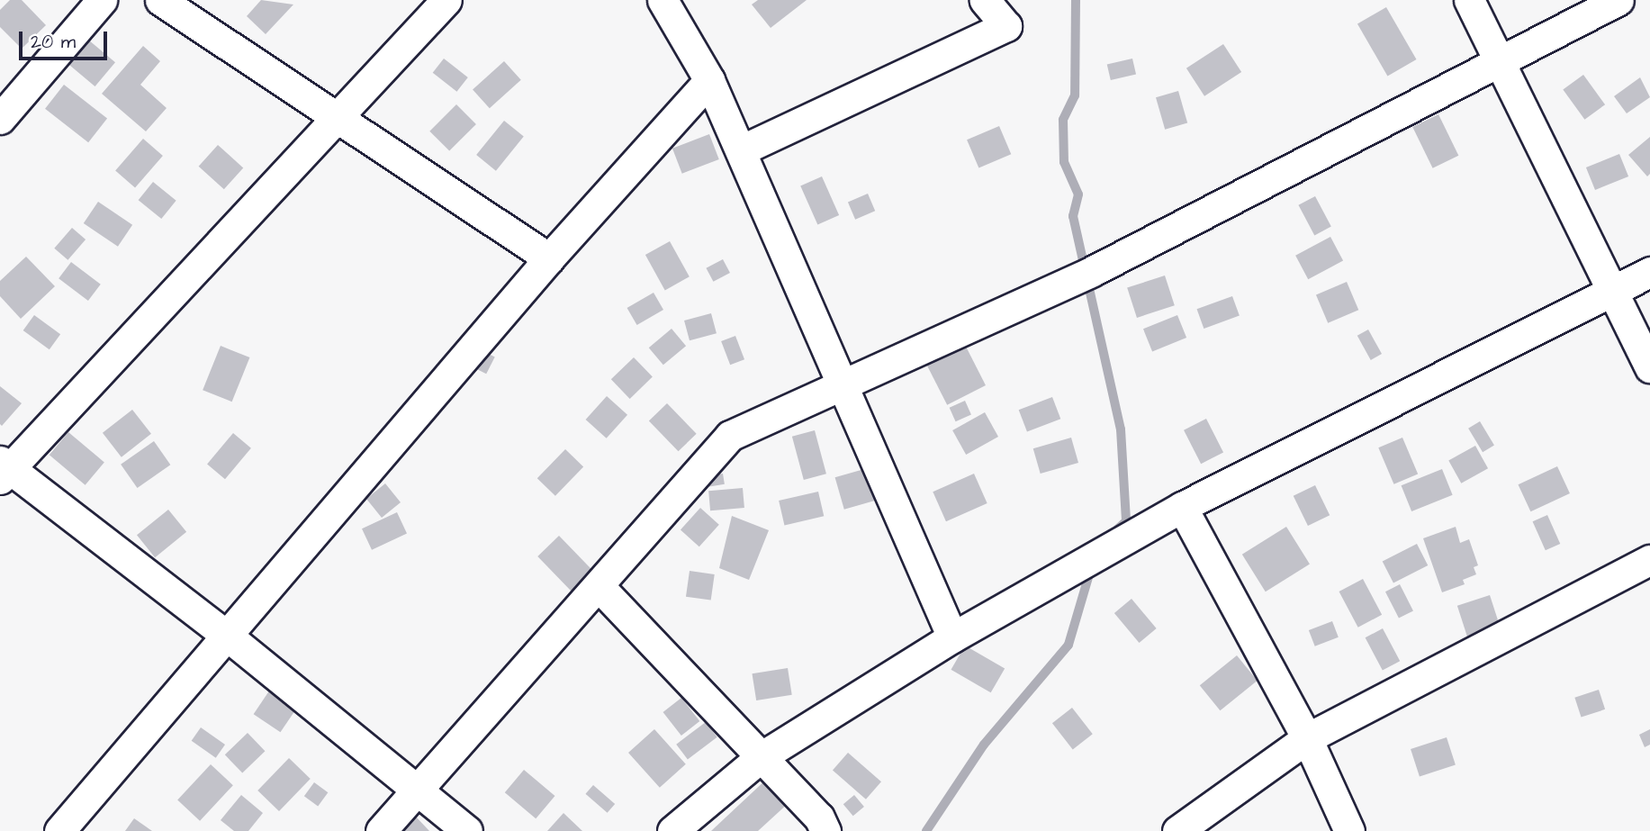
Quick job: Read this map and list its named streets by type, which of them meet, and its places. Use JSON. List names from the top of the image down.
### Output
{
  "scale_bar": "20 m"
}
